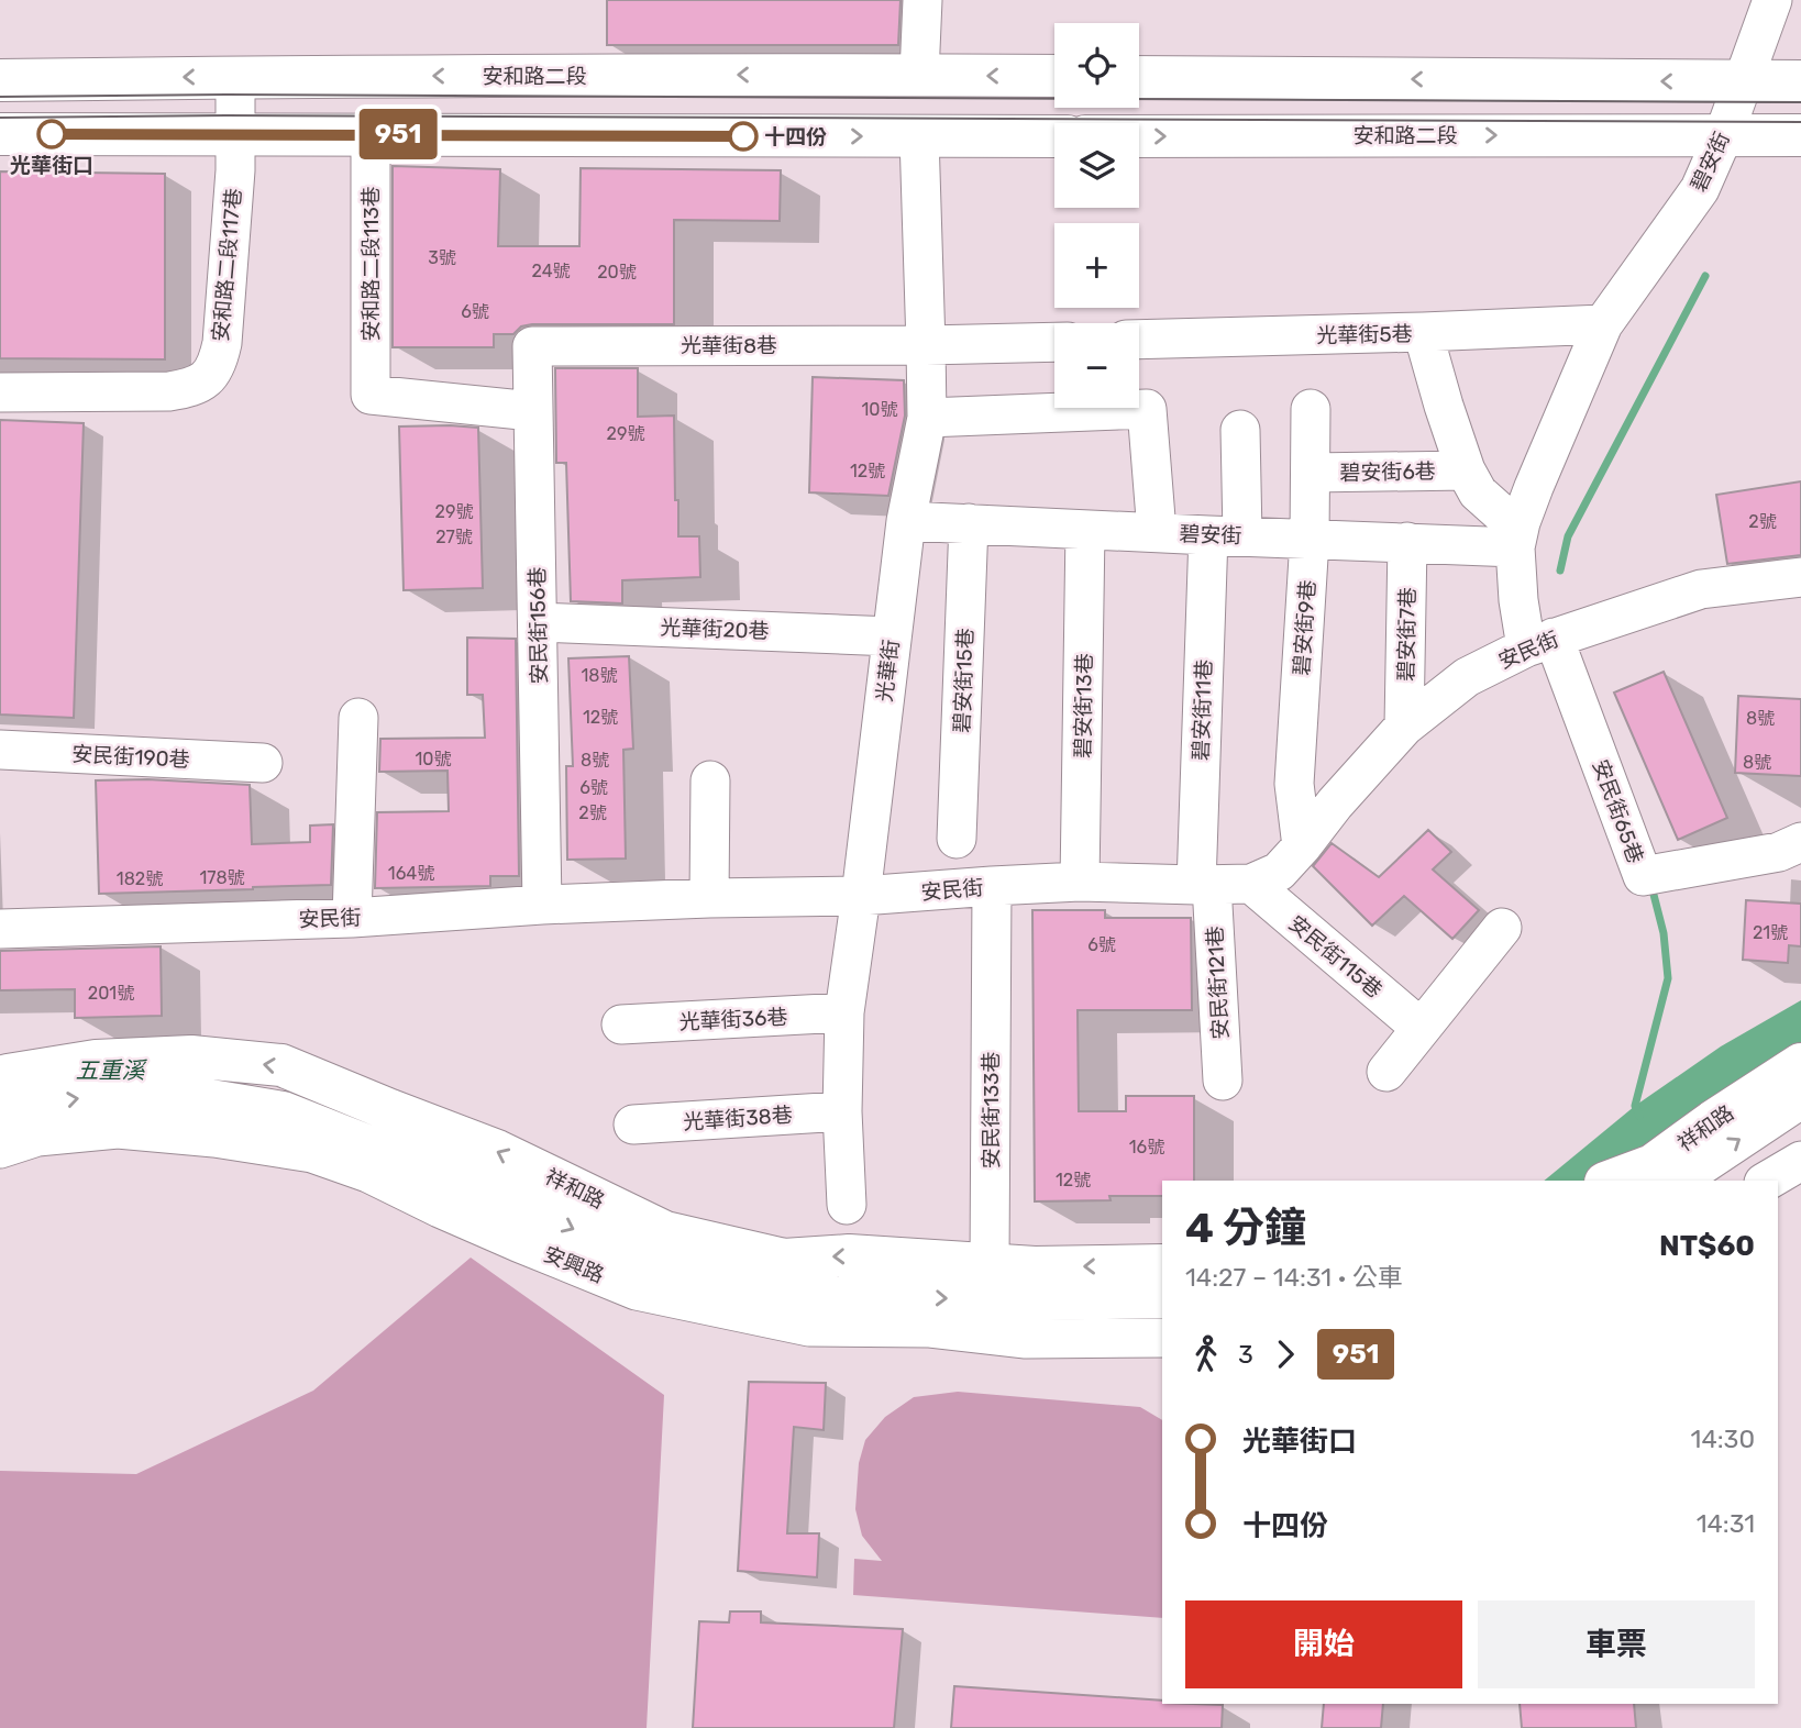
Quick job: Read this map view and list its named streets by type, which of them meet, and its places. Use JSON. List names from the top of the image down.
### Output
{
  "streets": {
    "main road": ["安和路二段", "祥和路"],
    "street": [
      "碧安街",
      "安和路二段113巷",
      "安和路二段117巷",
      "光華街5巷",
      "光華街8巷",
      "碧安街6巷",
      "安民街156巷",
      "碧安街9巷",
      "光華街20巷",
      "碧安街7巷",
      "安民街",
      "光華街",
      "碧安街15巷",
      "碧安街13巷",
      "碧安街11巷",
      "安民街190巷",
      "安民街65巷",
      "安民街115巷",
      "安民街121巷",
      "光華街36巷",
      "安民街133巷",
      "光華街38巷",
      "安興路"
    ]
  },
  "crossings": [
    ["安和路二段", "碧安街"],
    ["安和路二段", "安和路二段117巷"],
    ["碧安街", "光華街5巷"],
    ["碧安街", "碧安街9巷"],
    ["碧安街", "碧安街7巷"],
    ["碧安街", "安民街"],
    ["碧安街", "光華街"],
    ["碧安街", "碧安街15巷"],
    ["碧安街", "碧安街13巷"],
    ["碧安街", "碧安街11巷"],
    ["碧安街", "安民街65巷"],
    ["安和路二段113巷", "安民街156巷"],
    ["光華街8巷", "安民街156巷"],
    ["光華街8巷", "光華街"],
    ["碧安街6巷", "碧安街9巷"],
    ["安民街156巷", "光華街20巷"],
    ["安民街156巷", "安民街"],
    ["碧安街9巷", "安民街"],
    ["光華街20巷", "光華街"],
    ["碧安街7巷", "安民街"],
    ["安民街", "光華街"],
    ["安民街", "碧安街13巷"],
    ["安民街", "碧安街11巷"],
    ["安民街", "安民街65巷"],
    ["安民街", "安民街115巷"],
    ["安民街", "安民街121巷"],
    ["安民街", "安民街133巷"],
    ["光華街", "光華街36巷"],
    ["光華街", "光華街38巷"],
    ["碧安街11巷", "安民街121巷"],
    ["安民街133巷", "祥和路"],
    ["安民街133巷", "安興路"],
    ["祥和路", "安興路"]
  ],
  "water": ["五重溪"],
  "places": ["光華街口", "十四份"],
  "lines": ["bus line 951"],
  "house_numbers": [
    "3號",
    "24號",
    "20號",
    "6號",
    "10號",
    "29號",
    "12號",
    "29號",
    "2號",
    "27號",
    "18號",
    "12號",
    "8號",
    "10號",
    "8號",
    "8號",
    "6號",
    "2號",
    "164號",
    "178號",
    "182號",
    "21號",
    "6號",
    "201號",
    "16號",
    "12號"
  ],
  "page": {
    "on_map": "951",
    "map_buttons": ["+", "−"],
    "heading": ["4 分鐘", "14:27 – 14:31 · 公車", "NT$60"],
    "legs": ["3", "951"],
    "list": [
      {
        "name": "光華街口",
        "value": "14:30"
      },
      {
        "name": "十四份",
        "value": "14:31"
      }
    ],
    "buttons": ["開始", "車票"]
  }
}
